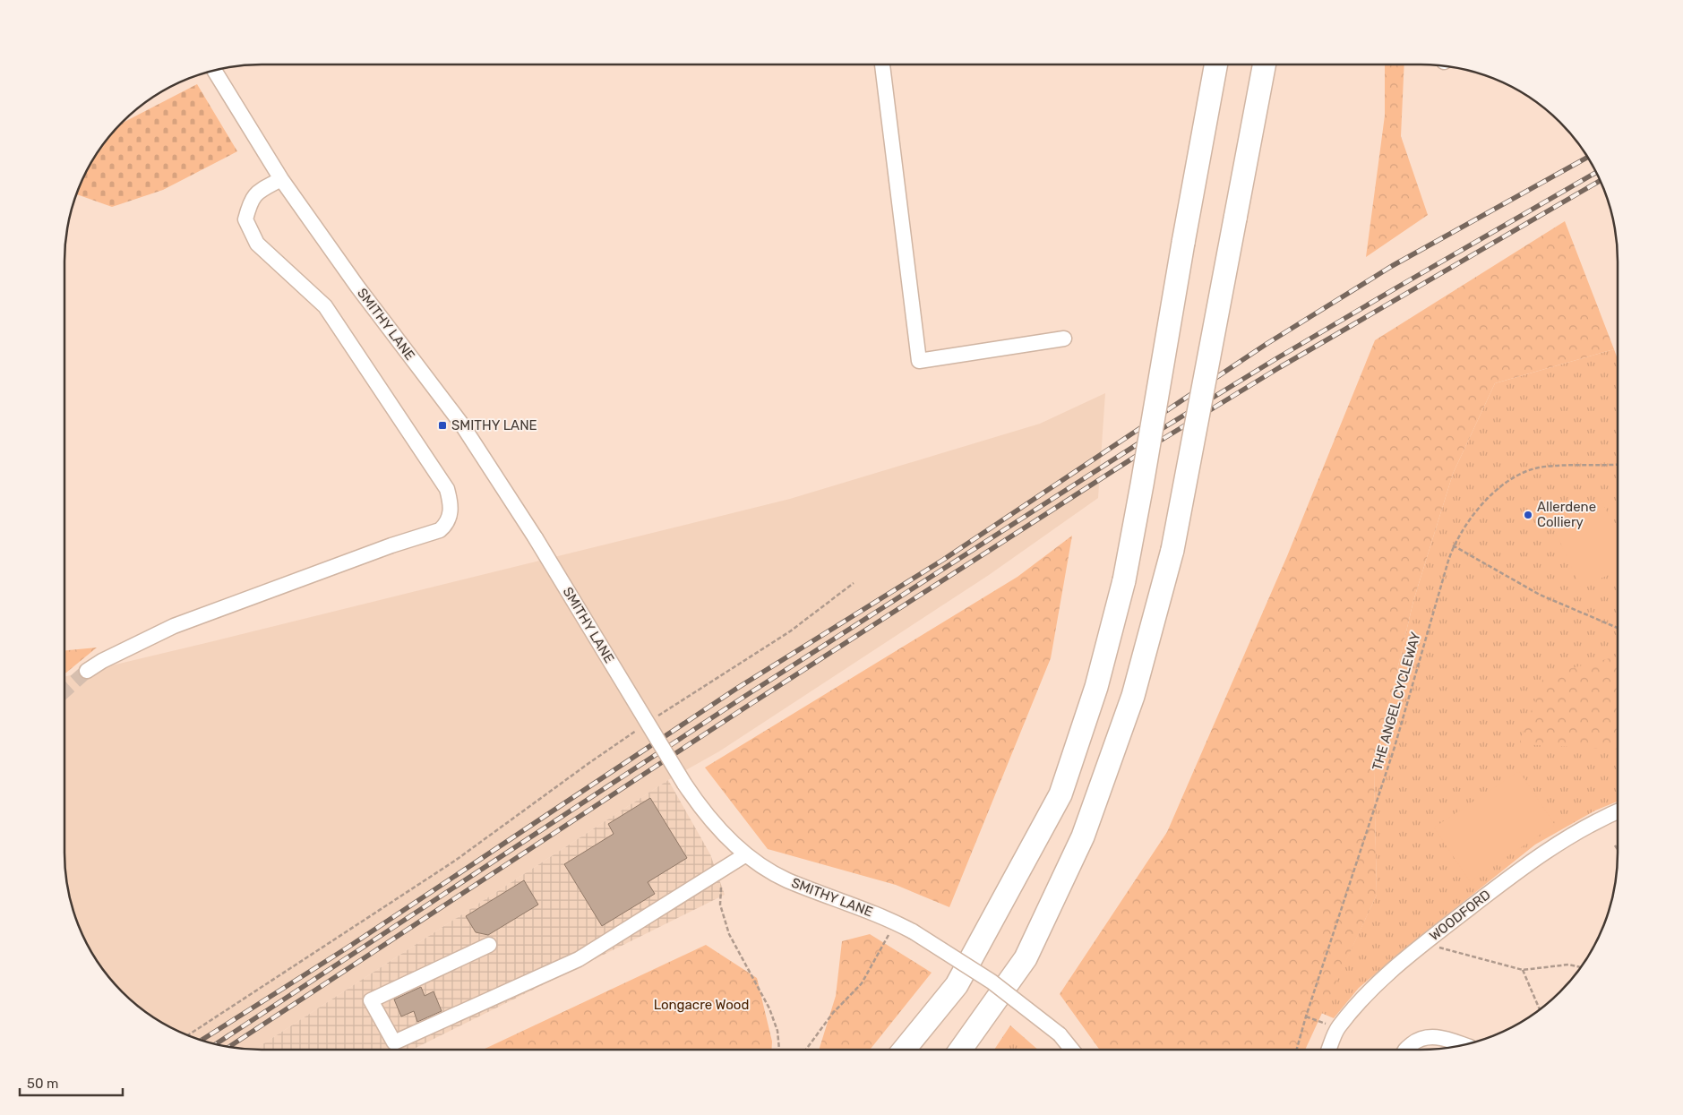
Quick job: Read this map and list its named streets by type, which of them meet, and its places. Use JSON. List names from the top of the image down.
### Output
{
  "streets": {
    "street": ["SMITHY LANE", "WOODFORD"],
    "path": ["THE ANGEL CYCLEWAY"]
  },
  "parks": ["Longacre Wood"],
  "places": {
    "transit": ["SMITHY LANE"],
    "other": ["Allerdene Colliery"]
  },
  "scale_bar": "50 m"
}
